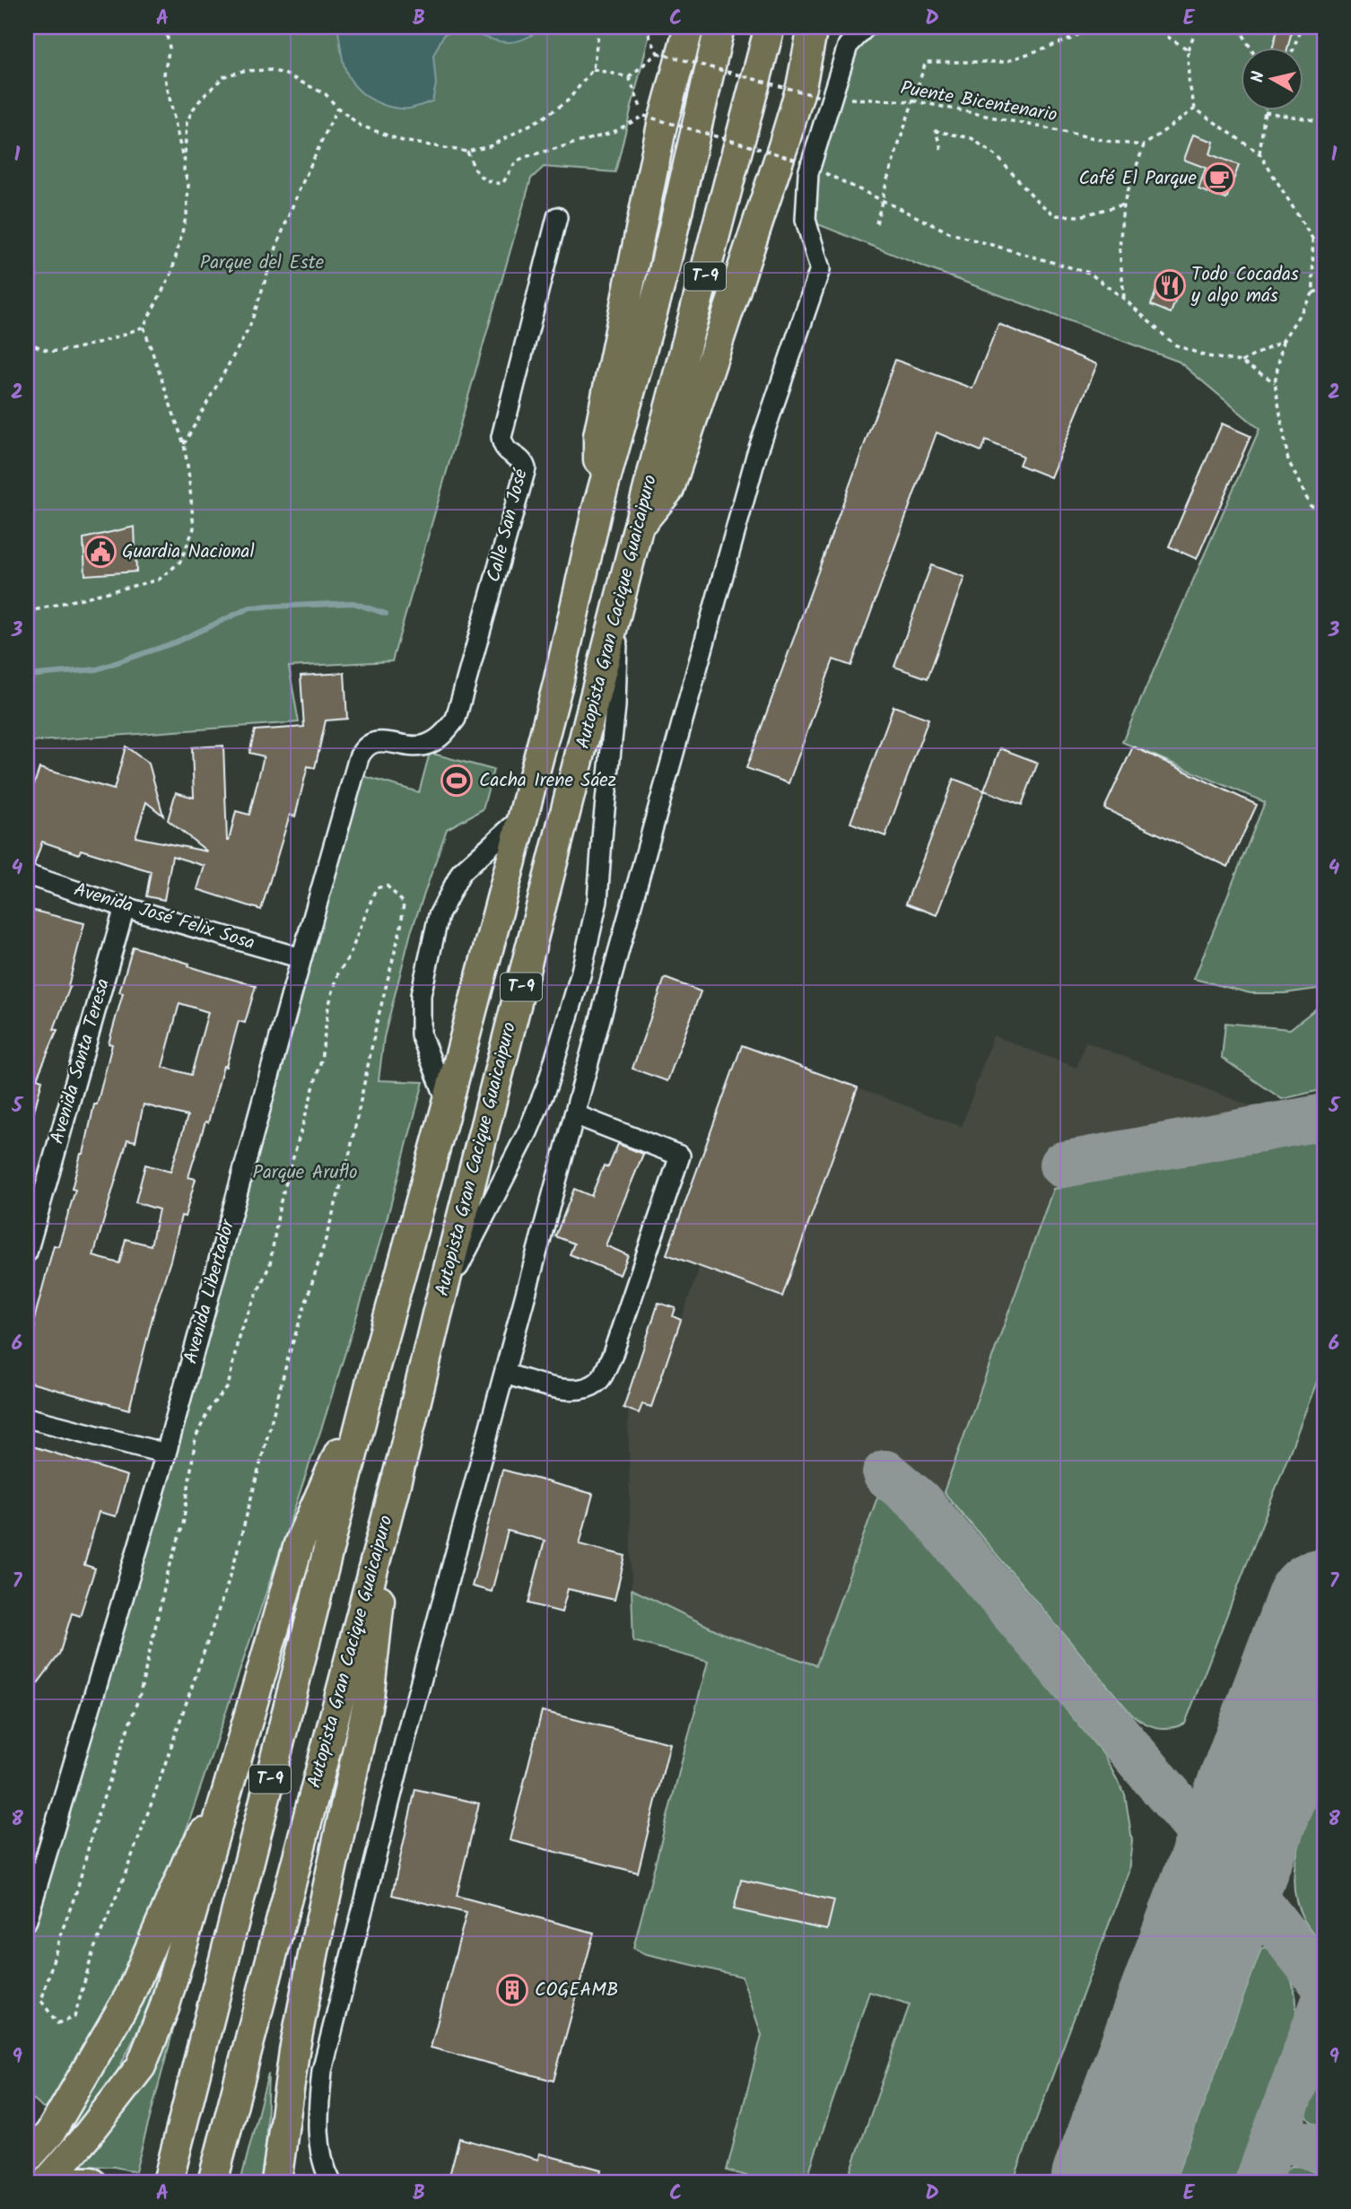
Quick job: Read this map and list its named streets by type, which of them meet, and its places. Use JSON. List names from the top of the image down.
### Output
{
  "streets": {
    "highway": ["T-9", "Autopista Gran Cacique Guaicaipuro"],
    "street": [
      "Calle San José",
      "Avenida José Felix Sosa",
      "Avenida Santa Teresa",
      "Avenida Libertador"
    ],
    "path": ["Puente Bicentenario"]
  },
  "crossings": [
    ["Calle San José", "Avenida Libertador"],
    ["Avenida José Felix Sosa", "Avenida Santa Teresa"],
    ["Avenida José Felix Sosa", "Avenida Libertador"]
  ],
  "parks": ["Parque del Este", "Parque Aruflo"],
  "places": {
    "cafe": ["Café El Parque"],
    "restaurant": ["Todo Cocadas y algo más"],
    "public building": ["Guardia Nacional"],
    "sports": ["Cacha Irene Sáez"],
    "building": ["COGEAMB"]
  },
  "north": "left",
  "grid": {
    "columns": [
      "A",
      "B",
      "C",
      "D",
      "E"
    ],
    "rows": [
      "1",
      "2",
      "3",
      "4",
      "5",
      "6",
      "7",
      "8",
      "9"
    ]
  }
}
